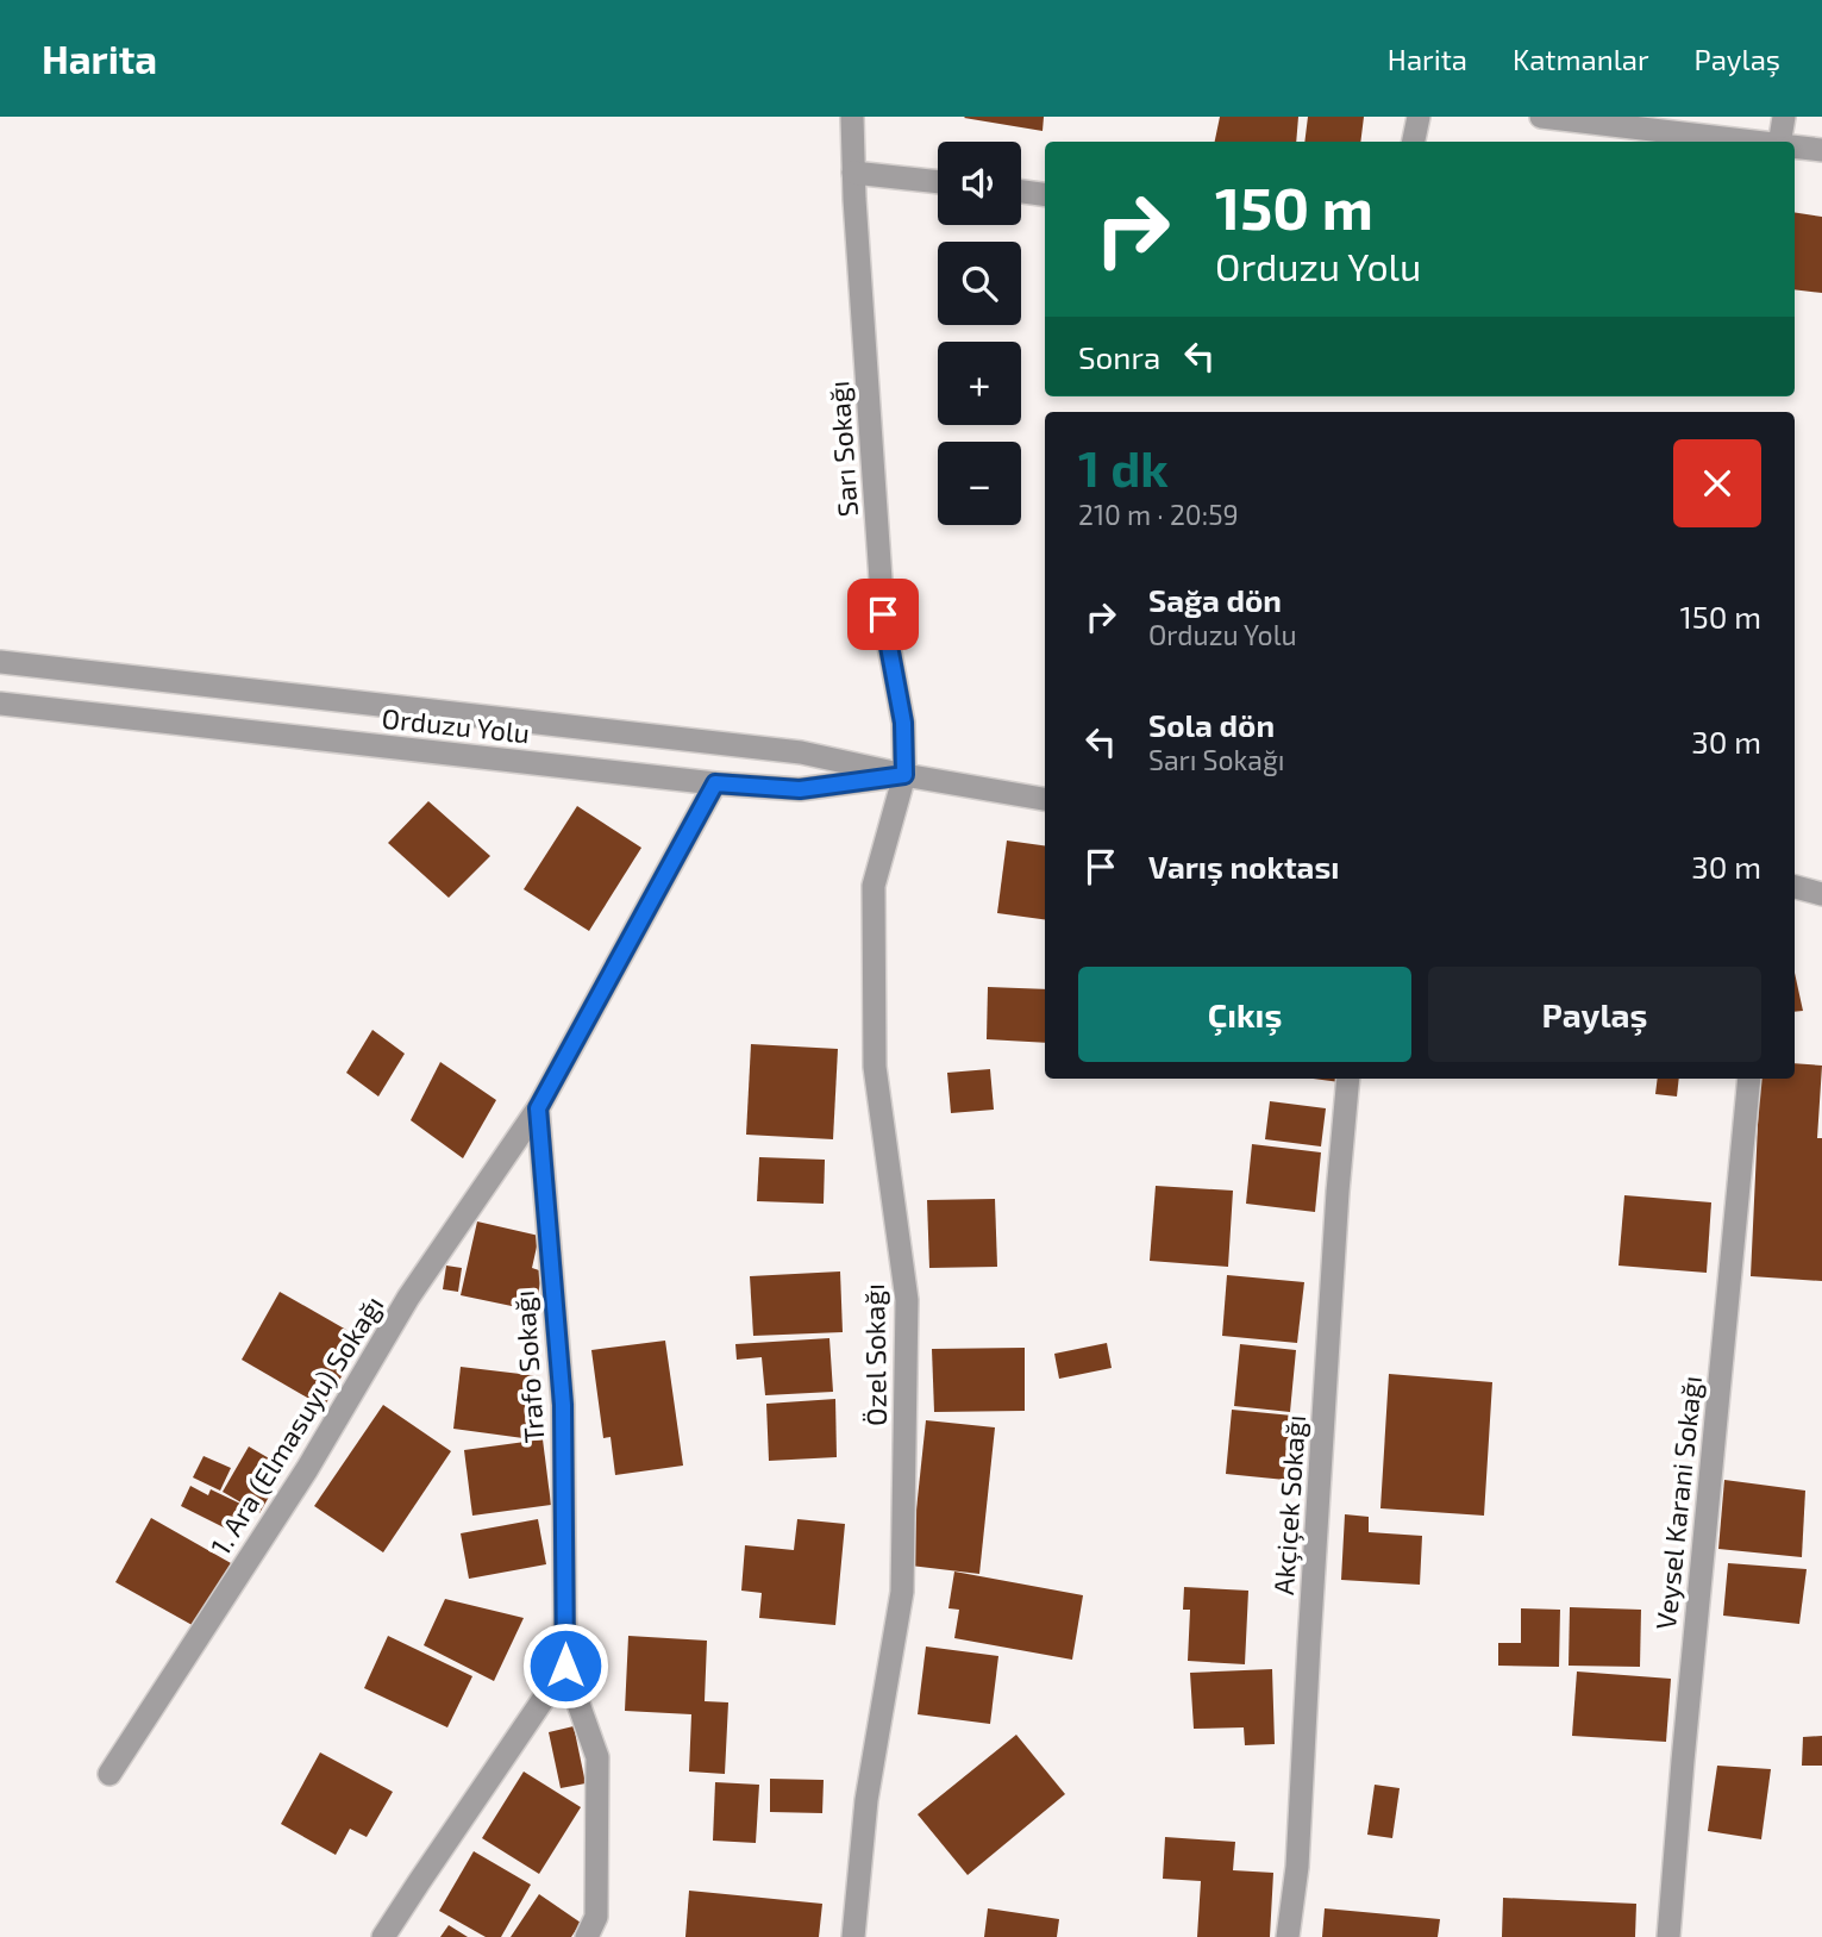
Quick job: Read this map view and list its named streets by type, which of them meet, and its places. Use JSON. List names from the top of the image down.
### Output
{
  "streets": {
    "street": [
      "Sarı Sokağı",
      "Orduzu Yolu",
      "Özel Sokağı",
      "Trafo Sokağı",
      "1. Ara (Elmasuyu) Sokağı",
      "Veysel Karani Sokağı",
      "Akçiçek Sokağı"
    ]
  },
  "crossings": [
    ["Sarı Sokağı", "Orduzu Yolu"],
    ["Sarı Sokağı", "Özel Sokağı"],
    ["Orduzu Yolu", "Özel Sokağı"],
    ["Trafo Sokağı", "1. Ara (Elmasuyu) Sokağı"]
  ],
  "page": {
    "header": "Harita",
    "nav": ["Harita", "Katmanlar", "Paylaş"],
    "map_buttons": ["+", "−"],
    "turn": ["150 m", "Orduzu Yolu"],
    "then": "Sonra",
    "heading": ["1 dk", "210 m · 20:59"],
    "list": [
      {
        "name": "Sağa dön",
        "note": "Orduzu Yolu",
        "value": "150 m"
      },
      {
        "name": "Sola dön",
        "note": "Sarı Sokağı",
        "value": "30 m"
      },
      {
        "name": "Varış noktası",
        "value": "30 m"
      }
    ],
    "buttons": ["Çıkış", "Paylaş"]
  }
}
